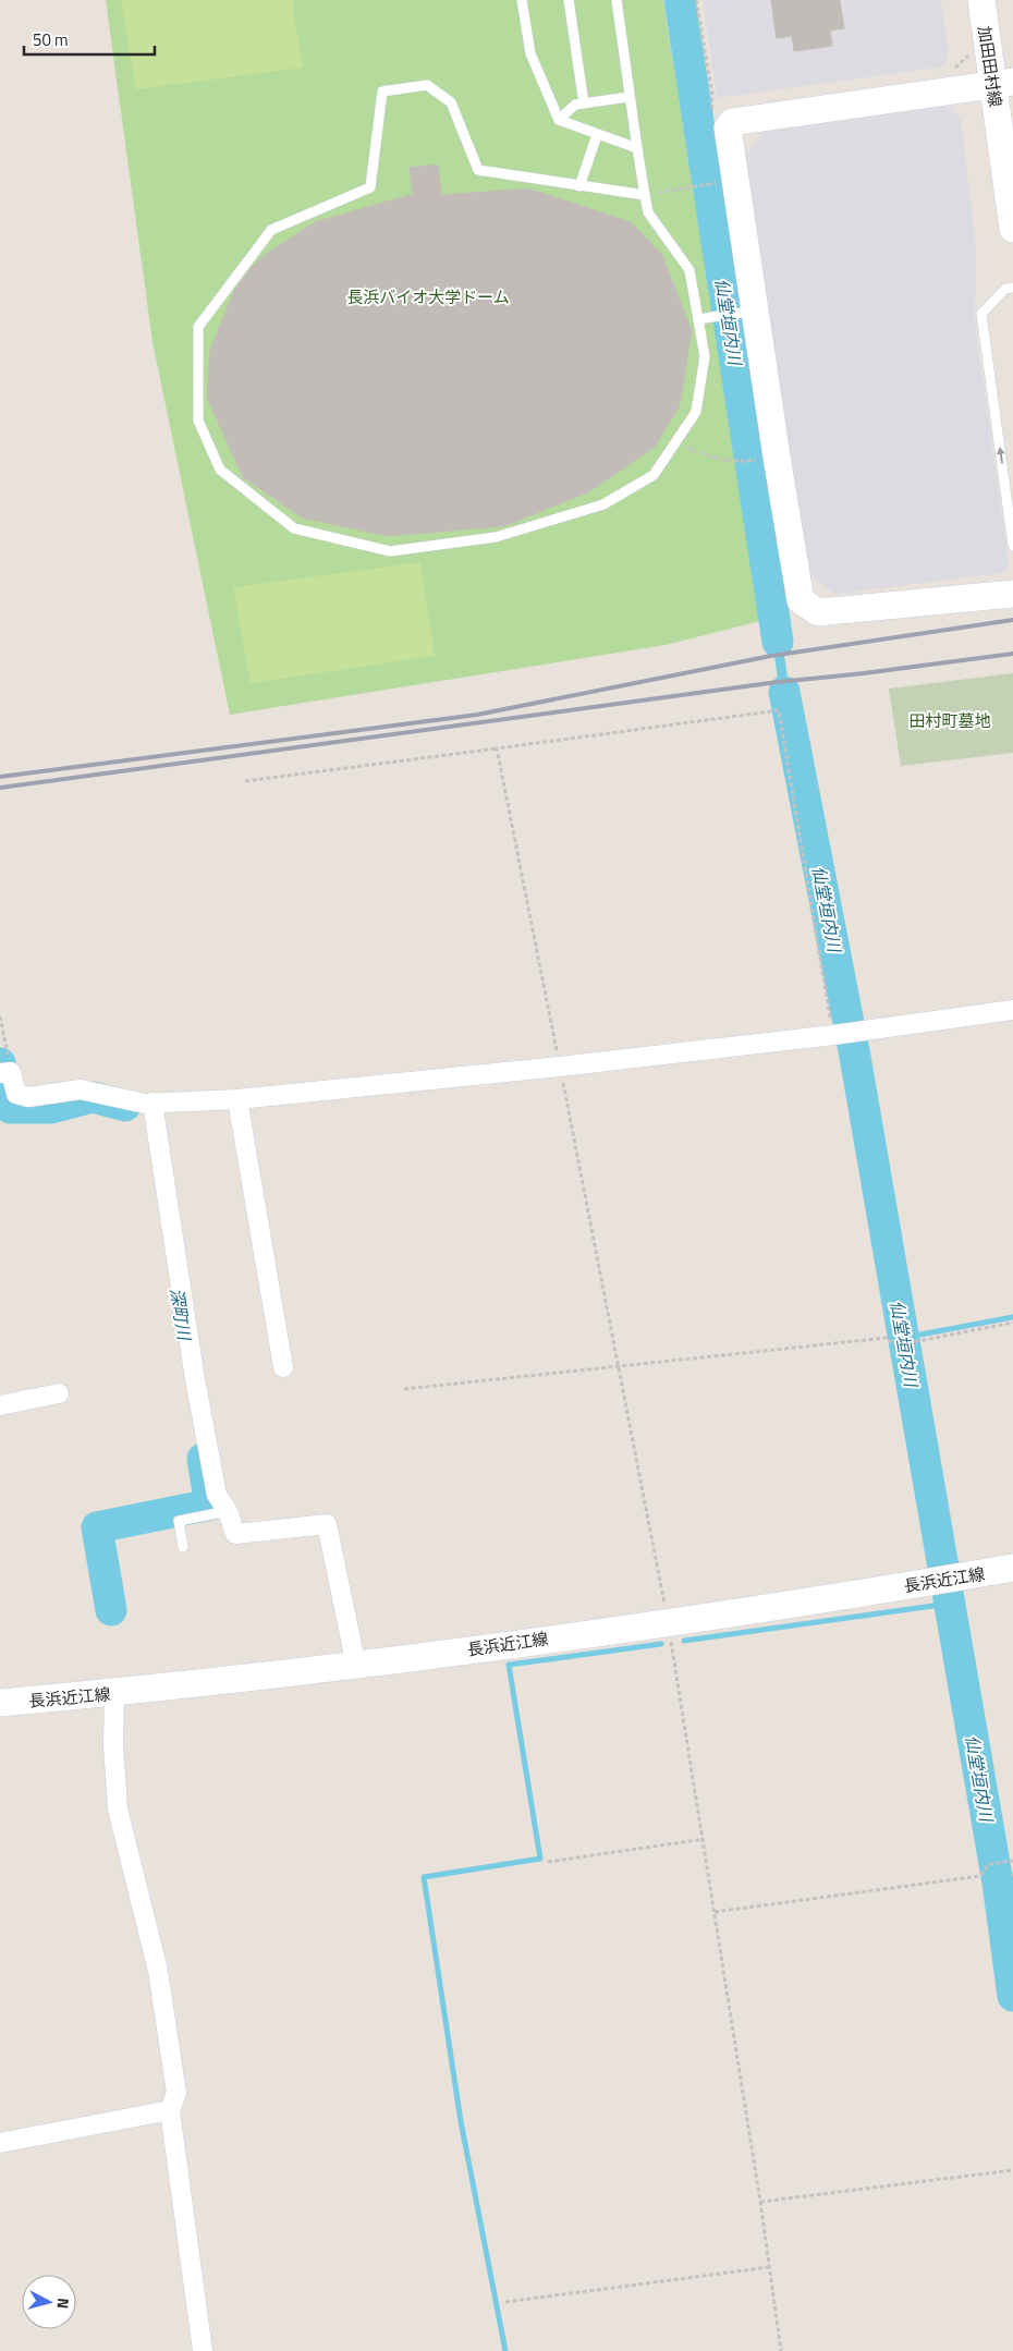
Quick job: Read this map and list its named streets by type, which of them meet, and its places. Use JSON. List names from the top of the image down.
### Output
{
  "streets": {
    "main road": ["加田田村線", "長浜近江線"]
  },
  "water": ["仙堂垣内川", "深町川"],
  "parks": ["長浜バイオ大学ドーム", "田村町墓地"],
  "scale_bar": "50 m",
  "north": "right"
}
